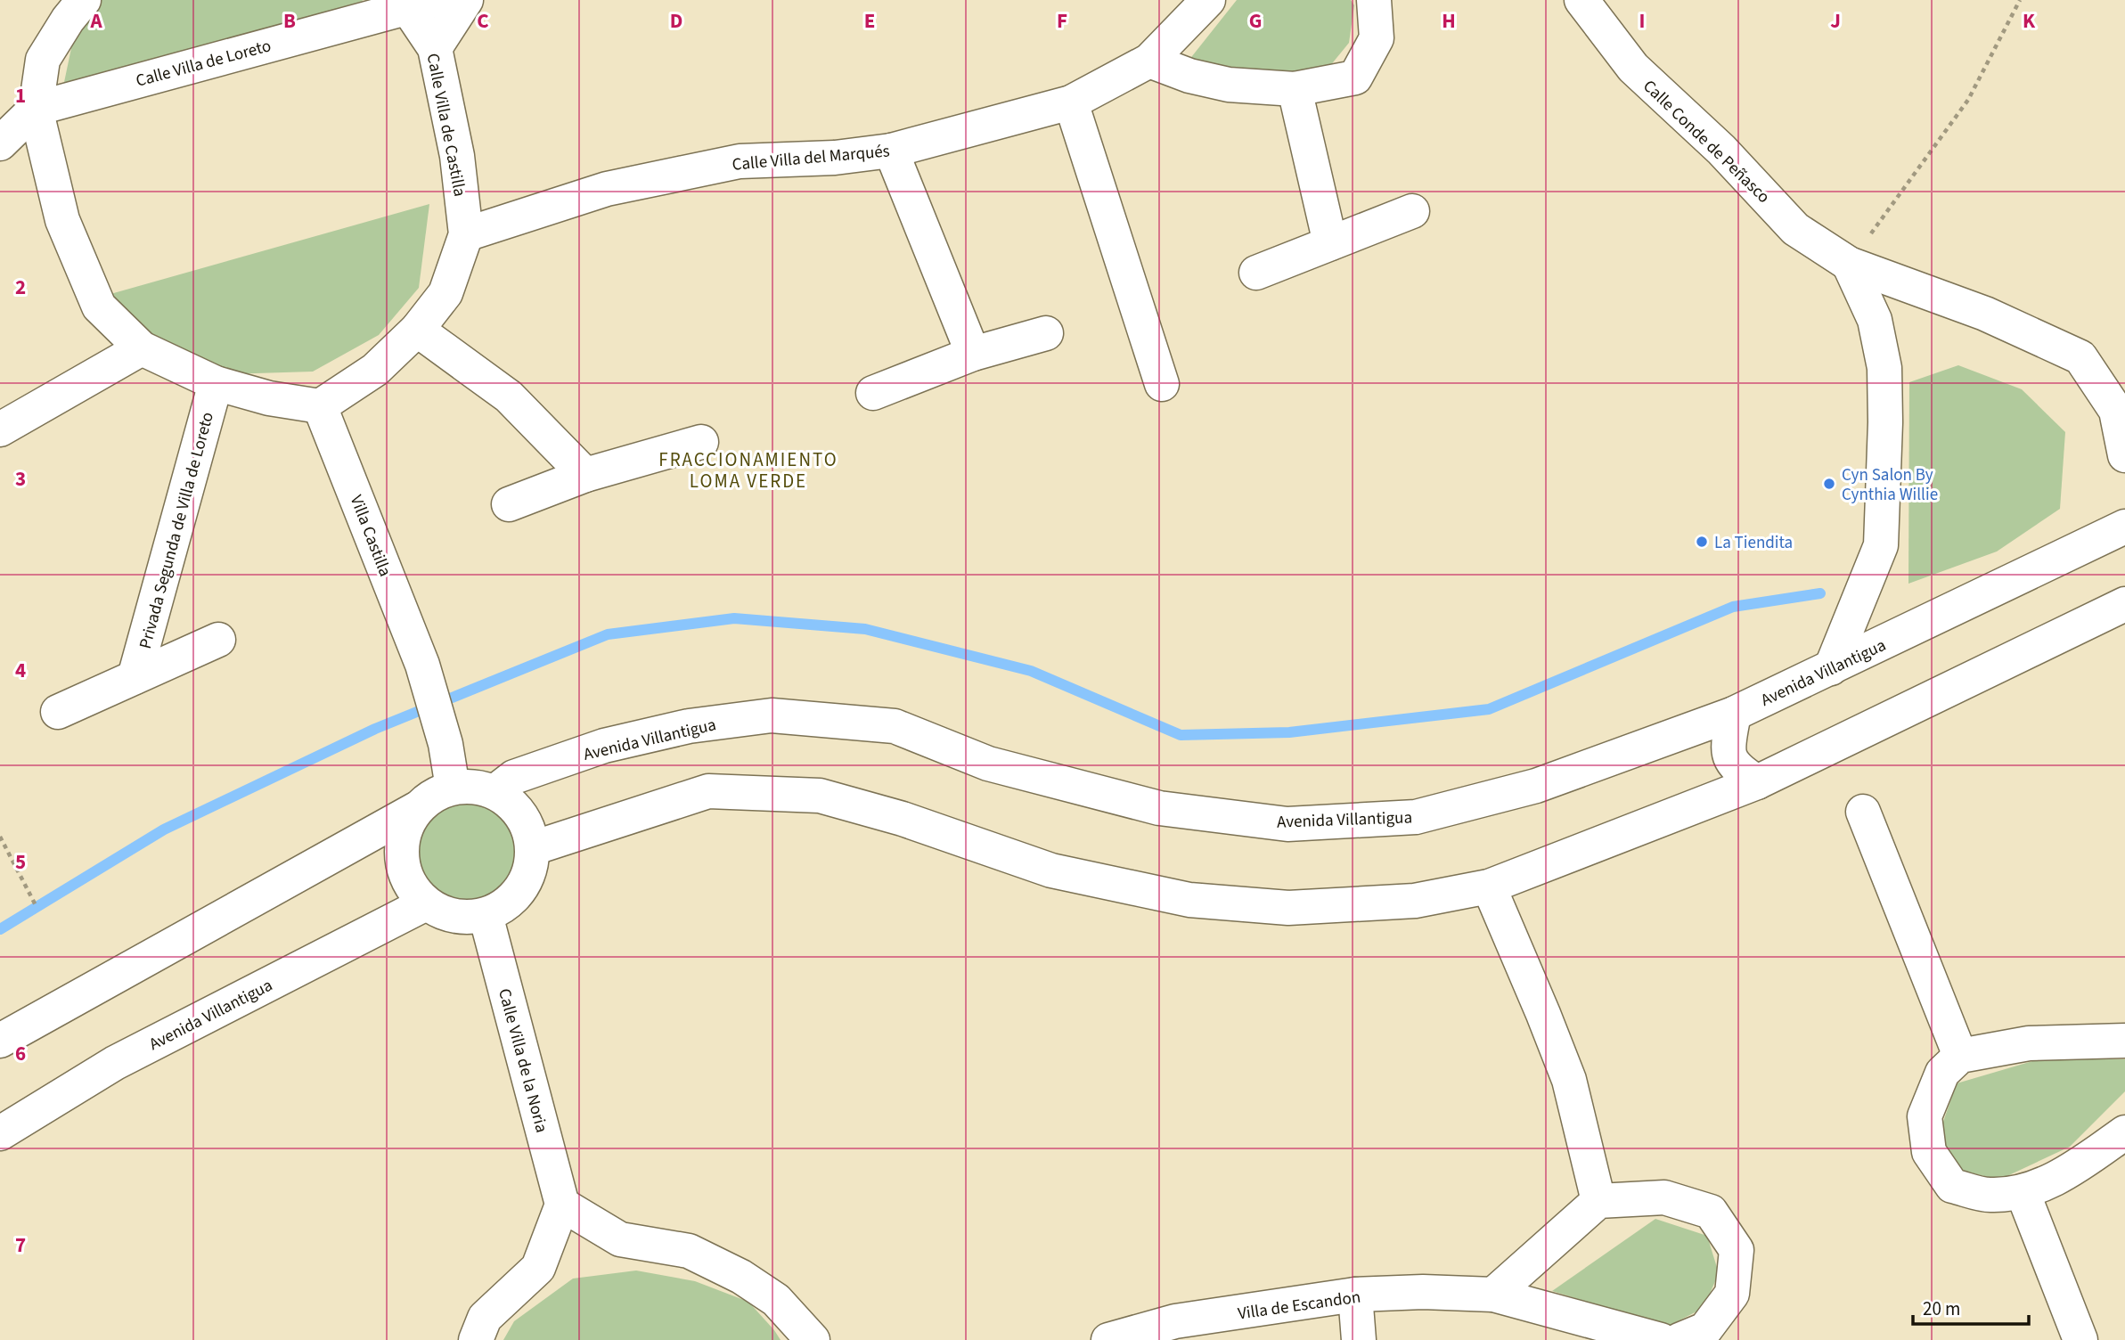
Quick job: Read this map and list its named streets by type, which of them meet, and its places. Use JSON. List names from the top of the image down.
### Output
{
  "streets": {
    "street": [
      "Calle Villa de Loreto",
      "Calle Villa de Castilla",
      "Calle Conde de Peñasco",
      "Calle Villa del Marqués",
      "Privada Segunda de Villa de Loreto",
      "Villa Castilla",
      "Avenida Villantigua",
      "Calle Villa de la Noria",
      "Villa de Escandon"
    ]
  },
  "crossings": [
    ["Calle Villa de Loreto", "Calle Villa de Castilla"],
    ["Calle Villa de Castilla", "Calle Villa del Marqués"],
    ["Calle Villa de Castilla", "Villa Castilla"],
    ["Villa Castilla", "Avenida Villantigua"],
    ["Villa Castilla", "Calle Villa de la Noria"],
    ["Avenida Villantigua", "Calle Villa de la Noria"]
  ],
  "districts": ["FRACCIONAMIENTO LOMA VERDE"],
  "places": ["Cyn Salon By Cynthia Willie", "La Tiendita"],
  "scale_bar": "20 m",
  "grid": {
    "columns": [
      "A",
      "B",
      "C",
      "D",
      "E",
      "F",
      "G",
      "H",
      "I",
      "J",
      "K"
    ],
    "rows": [
      "1",
      "2",
      "3",
      "4",
      "5",
      "6",
      "7"
    ]
  }
}
